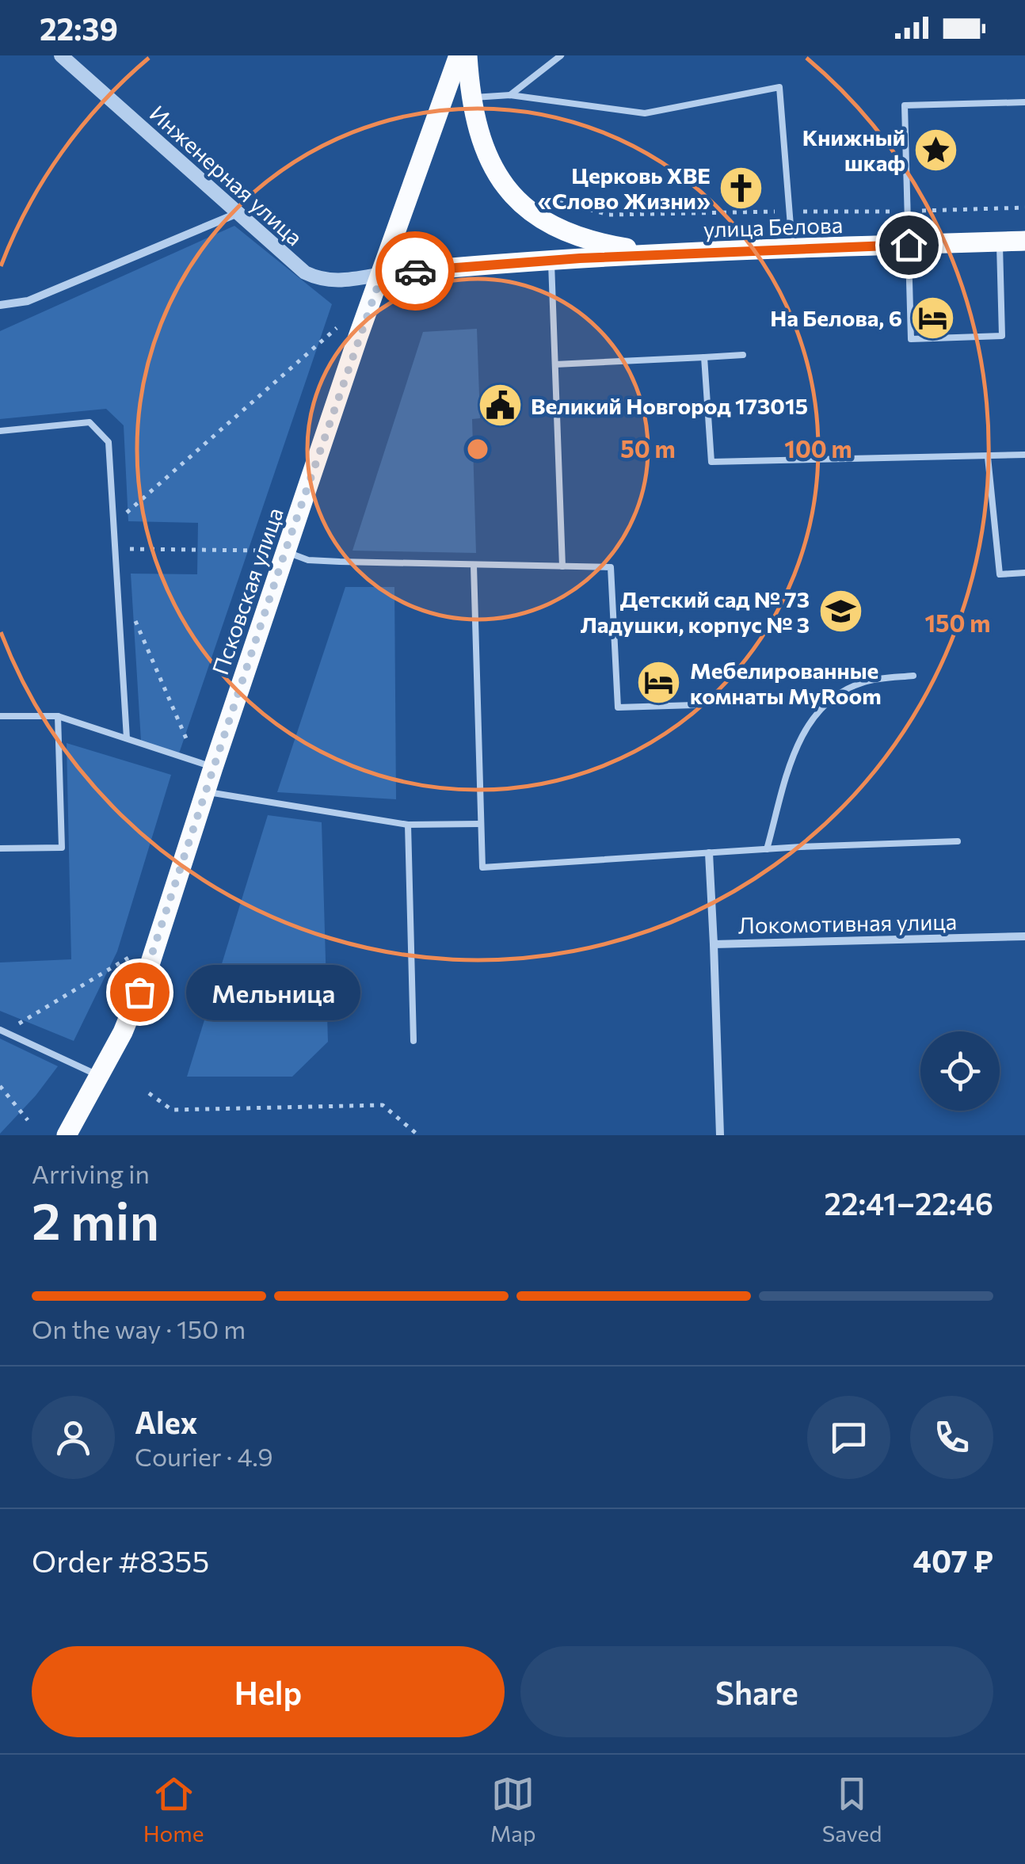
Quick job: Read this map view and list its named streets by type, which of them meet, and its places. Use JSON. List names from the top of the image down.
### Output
{
  "streets": {
    "main road": ["улица Белова", "Псковская улица"],
    "street": ["Инженерная улица", "Локомотивная улица"]
  },
  "crossings": [
    ["Инженерная улица", "улица Белова"],
    ["Инженерная улица", "Псковская улица"],
    ["улица Белова", "Псковская улица"]
  ],
  "places": {
    "place": ["Книжный шкаф"],
    "church": ["Церковь ХВЕ «Слово Жизни»"],
    "hotel": ["На Белова, 6", "Мебелированные комнаты MyRoom"],
    "public building": ["Великий Новгород 173015"],
    "school or university": ["Детский сад № 73 Ладушки, корпус № 3"],
    "other": ["Мельница"]
  },
  "page": {
    "status": "22:39",
    "bubble": "Мельница",
    "heading": ["2 min", "Arriving in", "22:41–22:46"],
    "panel": [
      "Alex",
      "Courier · 4.9",
      "Order #8355",
      "407 ₽"
    ],
    "bar": "On the way · 150 m",
    "buttons": ["Help", "Share"],
    "tabs": ["Home", "Map", "Saved"]
  },
  "rings": ["50 m", "100 m", "150 m"]
}
